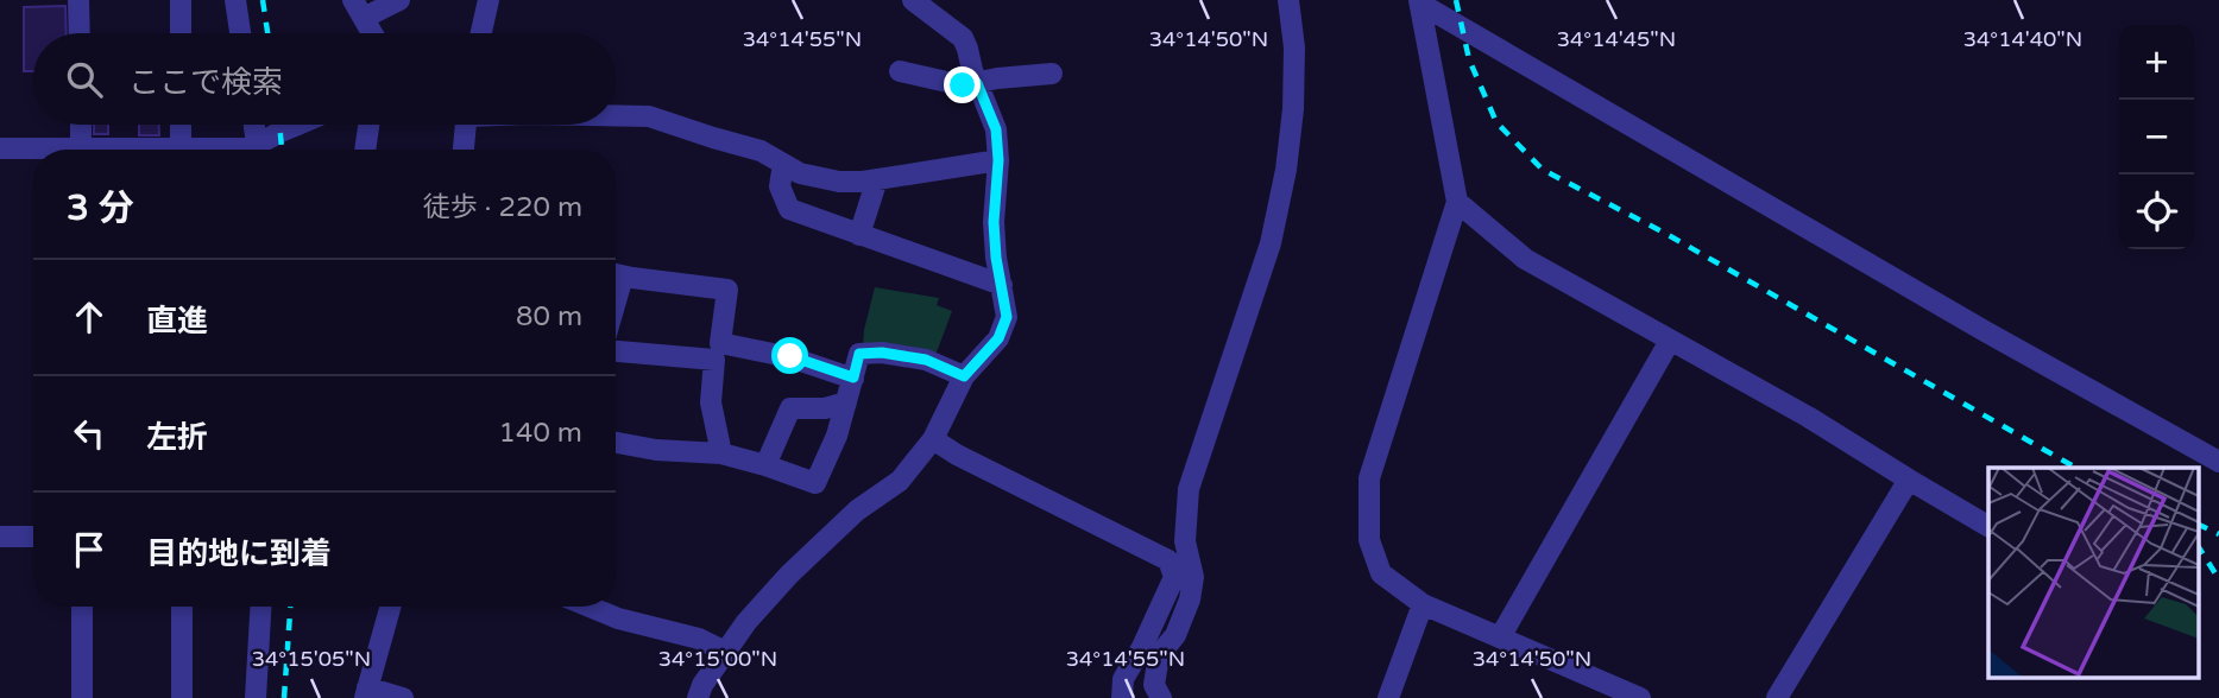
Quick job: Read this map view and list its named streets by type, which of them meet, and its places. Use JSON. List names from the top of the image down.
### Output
{
  "page": {
    "map_buttons": ["+", "−"],
    "search": "ここで検索",
    "heading": ["3 分", "徒歩 · 220 m"],
    "list": [
      ["直進", "80 m"],
      ["左折", "140 m"],
      "目的地に到着"
    ]
  },
  "coordinates": [
    "34°14'55\"N",
    "34°14'50\"N",
    "34°14'45\"N",
    "34°14'40\"N",
    "34°15'05\"N",
    "34°15'00\"N"
  ]
}
